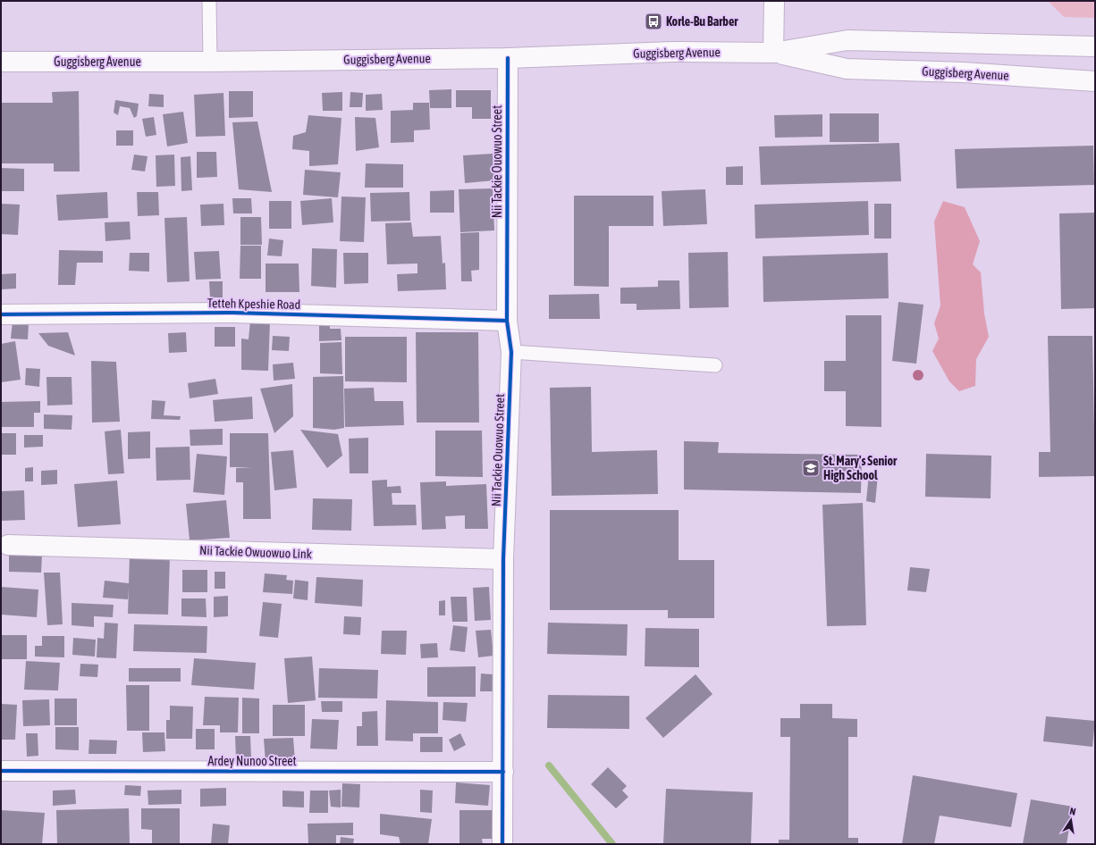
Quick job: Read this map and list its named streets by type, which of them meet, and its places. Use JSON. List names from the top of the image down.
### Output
{
  "streets": {
    "street": [
      "Guggisberg Avenue",
      "Nii Tackie Ouowuo Street",
      "Tetteh Kpeshie Road",
      "Nii Tackie Owuowuo Link",
      "Ardey Nunoo Street"
    ]
  },
  "crossings": [
    ["Guggisberg Avenue", "Nii Tackie Ouowuo Street"],
    ["Nii Tackie Ouowuo Street", "Tetteh Kpeshie Road"],
    ["Nii Tackie Ouowuo Street", "Nii Tackie Owuowuo Link"],
    ["Nii Tackie Ouowuo Street", "Ardey Nunoo Street"]
  ],
  "places": {
    "bus stop": ["Korle-Bu Barber"],
    "school or university": ["St. Mary's Senior High School"]
  },
  "north": "top"
}
